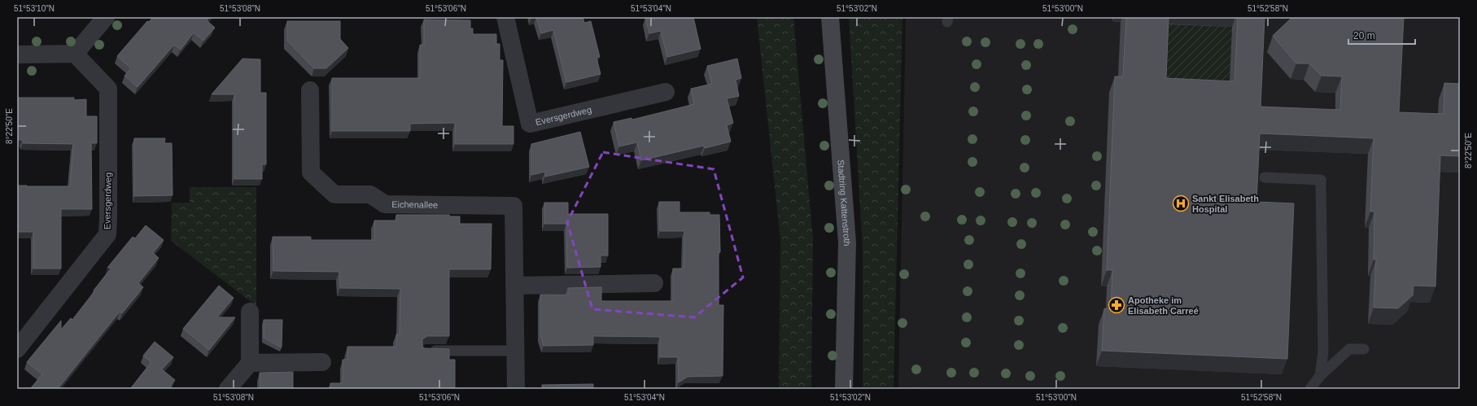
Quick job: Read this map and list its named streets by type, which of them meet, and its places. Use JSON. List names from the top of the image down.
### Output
{
  "streets": {
    "main road": ["Stadtring Kattenstroth"],
    "street": ["Eversgerdweg", "Eichenallee"]
  },
  "places": {
    "hospital": ["Sankt Elisabeth Hospital"],
    "pharmacy": ["Apotheke im Elisabeth Carreé"]
  },
  "scale_bar": "20 m",
  "coordinates": [
    "51°53'10\"N",
    "51°53'08\"N",
    "51°53'06\"N",
    "51°53'04\"N",
    "51°53'02\"N",
    "51°53'00\"N",
    "51°52'58\"N",
    "8°22'50\"E"
  ]
}
